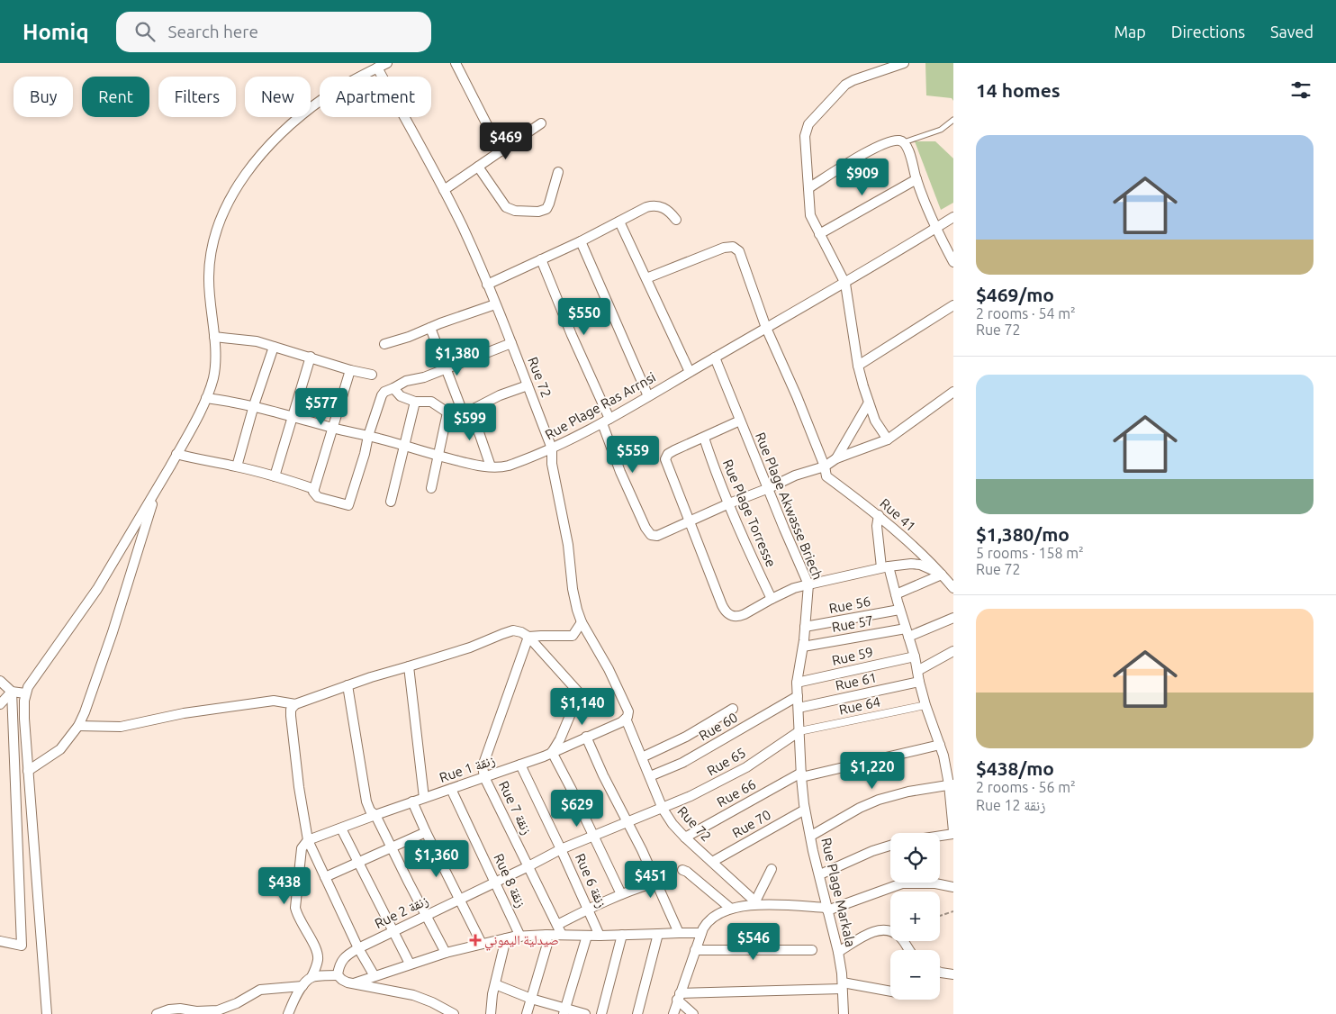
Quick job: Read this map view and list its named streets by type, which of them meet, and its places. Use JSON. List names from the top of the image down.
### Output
{
  "streets": {
    "street": [
      "Rue 72",
      "Rue Plage Ras Arrnsi",
      "Rue Plage Akwasse Briech",
      "Rue Plage Torresse",
      "Rue 41",
      "Rue 56",
      "Rue 57",
      "Rue 59",
      "Rue 61",
      "Rue 64",
      "Rue 60",
      "Rue 65",
      "Rue 1 زنقة",
      "Rue 66",
      "Rue 7 زنقة",
      "Rue 70",
      "Rue 8 زنقة",
      "Rue 6 زنقة",
      "Rue Plage Markala",
      "Rue 2 زنقة"
    ]
  },
  "crossings": [
    ["Rue 72", "Rue Plage Ras Arrnsi"],
    ["Rue 72", "Rue 60"],
    ["Rue 72", "Rue 65"],
    ["Rue 72", "Rue 1 زنقة"],
    ["Rue 72", "Rue 66"],
    ["Rue 72", "Rue 70"],
    ["Rue 72", "Rue 2 زنقة"],
    ["Rue Plage Ras Arrnsi", "Rue Plage Akwasse Briech"],
    ["Rue Plage Ras Arrnsi", "Rue 41"],
    ["Rue Plage Akwasse Briech", "Rue 56"],
    ["Rue Plage Akwasse Briech", "Rue 57"],
    ["Rue Plage Akwasse Briech", "Rue 59"],
    ["Rue Plage Akwasse Briech", "Rue 61"],
    ["Rue Plage Akwasse Briech", "Rue 64"],
    ["Rue Plage Akwasse Briech", "Rue 60"],
    ["Rue Plage Akwasse Briech", "Rue 65"],
    ["Rue Plage Akwasse Briech", "Rue 66"],
    ["Rue Plage Akwasse Briech", "Rue Plage Markala"],
    ["Rue 64", "Rue 65"],
    ["Rue 65", "Rue 2 زنقة"],
    ["Rue 1 زنقة", "Rue 7 زنقة"],
    ["Rue 1 زنقة", "Rue 8 زنقة"],
    ["Rue 1 زنقة", "Rue 6 زنقة"],
    ["Rue 66", "Rue Plage Markala"],
    ["Rue 7 زنقة", "Rue 2 زنقة"],
    ["Rue 70", "Rue Plage Markala"],
    ["Rue 8 زنقة", "Rue 2 زنقة"],
    ["Rue 6 زنقة", "Rue 2 زنقة"]
  ],
  "places": {
    "health": ["صيدلية اليموني"]
  },
  "page": {
    "header": "Homiq",
    "search": "Search here",
    "nav": ["Map", "Directions", "Saved"],
    "heading": "14 homes",
    "chip": [
      "Buy",
      "Rent",
      "Filters",
      "New",
      "Apartment"
    ],
    "list": [
      {
        "name": "$469/mo",
        "note": "2 rooms · 54 m² · Rue 72"
      },
      {
        "name": "$1,380/mo",
        "note": "5 rooms · 158 m² · Rue 72"
      },
      {
        "name": "$438/mo",
        "note": "2 rooms · 56 m² · Rue 12 زنقة"
      }
    ],
    "price": [
      "$469",
      "$909",
      "$550",
      "$1,380",
      "$577",
      "$599",
      "$559",
      "$1,140",
      "$1,220",
      "$629",
      "$1,360",
      "$451",
      "$438",
      "$546"
    ],
    "map_buttons": ["+", "−"]
  }
}
